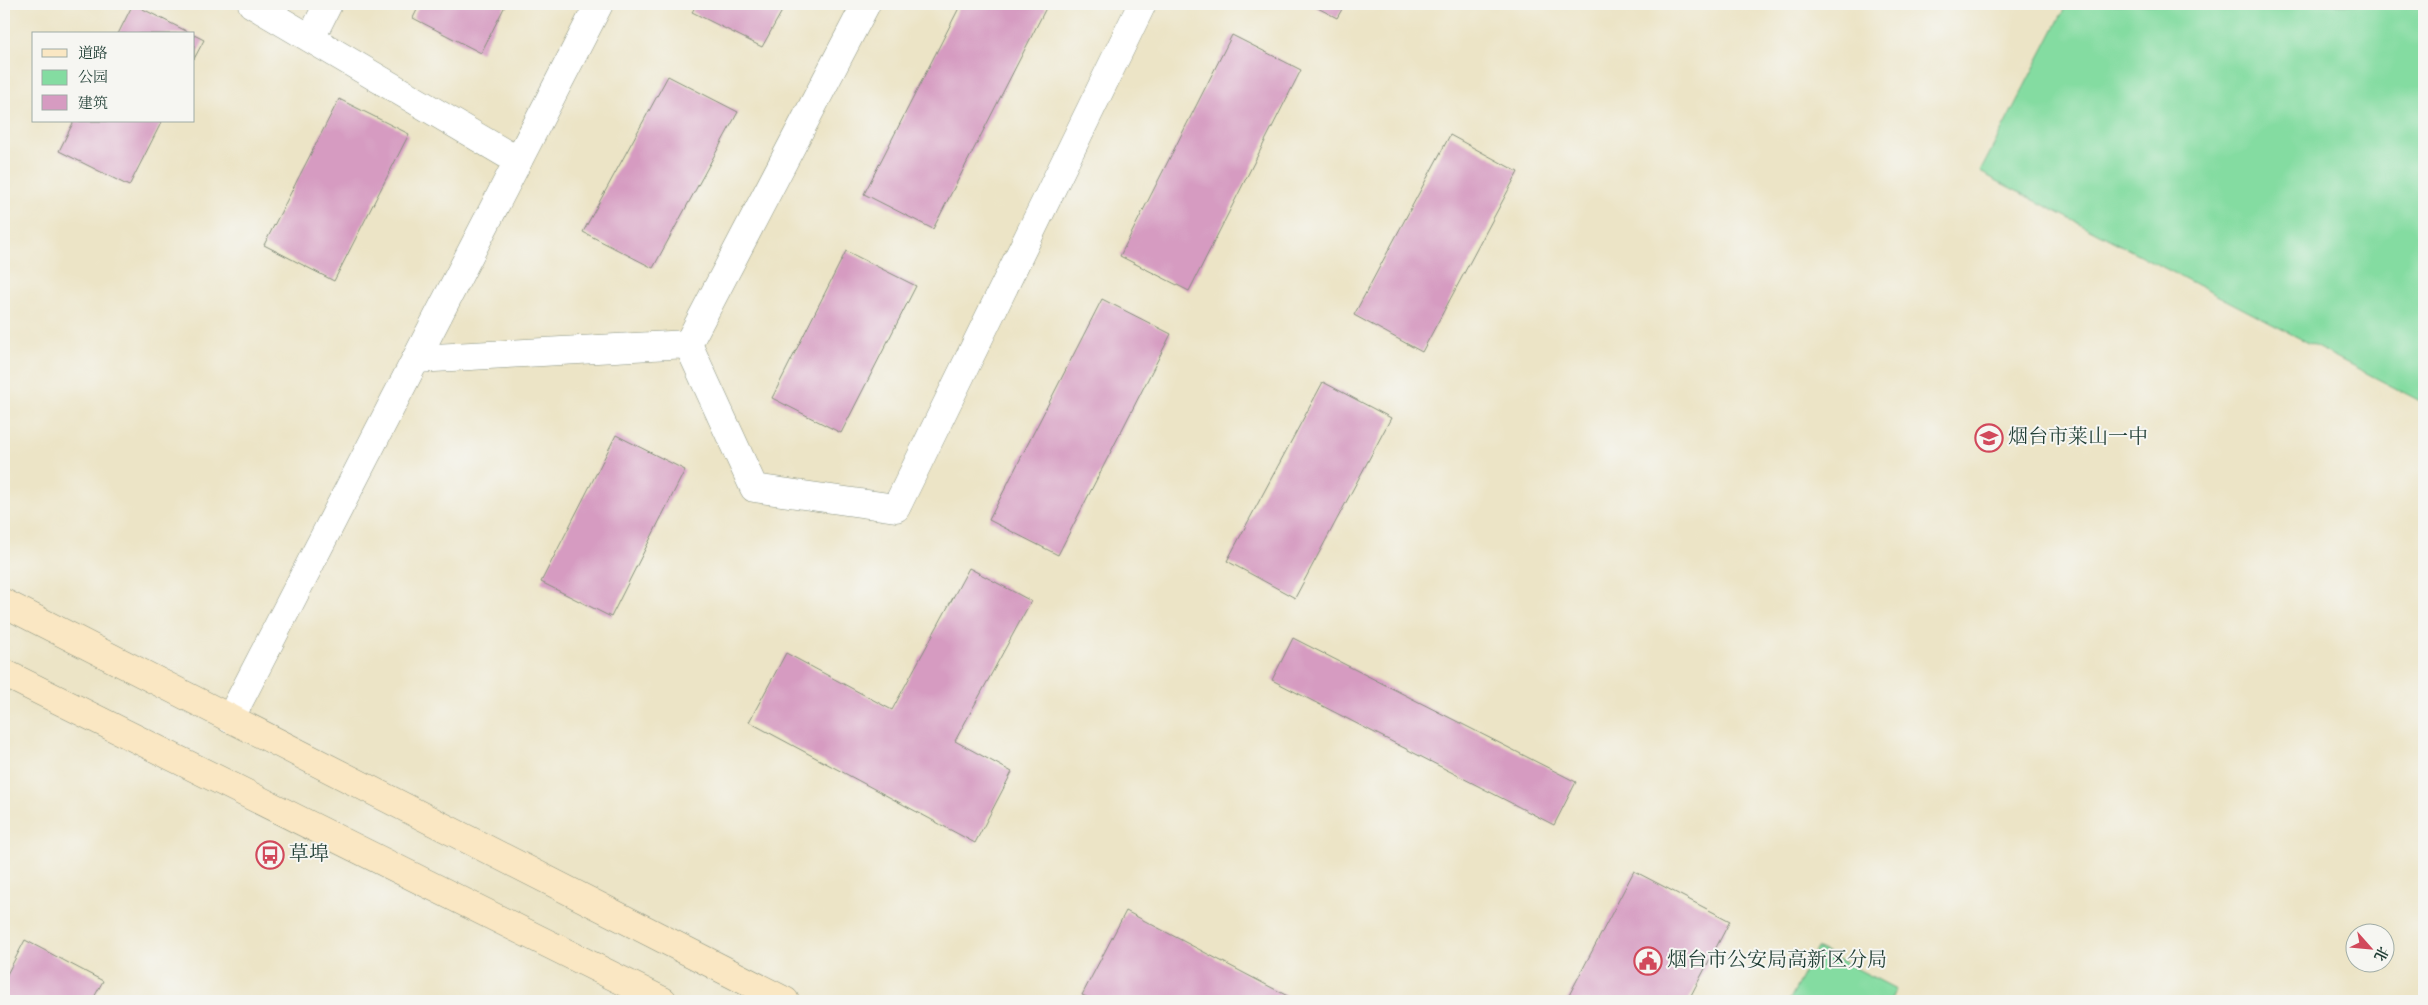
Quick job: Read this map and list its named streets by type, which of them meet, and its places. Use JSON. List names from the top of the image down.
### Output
{
  "places": {
    "school or university": ["烟台市莱山一中"],
    "bus stop": ["草埠"],
    "public building": ["烟台市公安局高新区分局"]
  },
  "legend": ["道路", "公园", "建筑"],
  "north": "bottom right"
}
